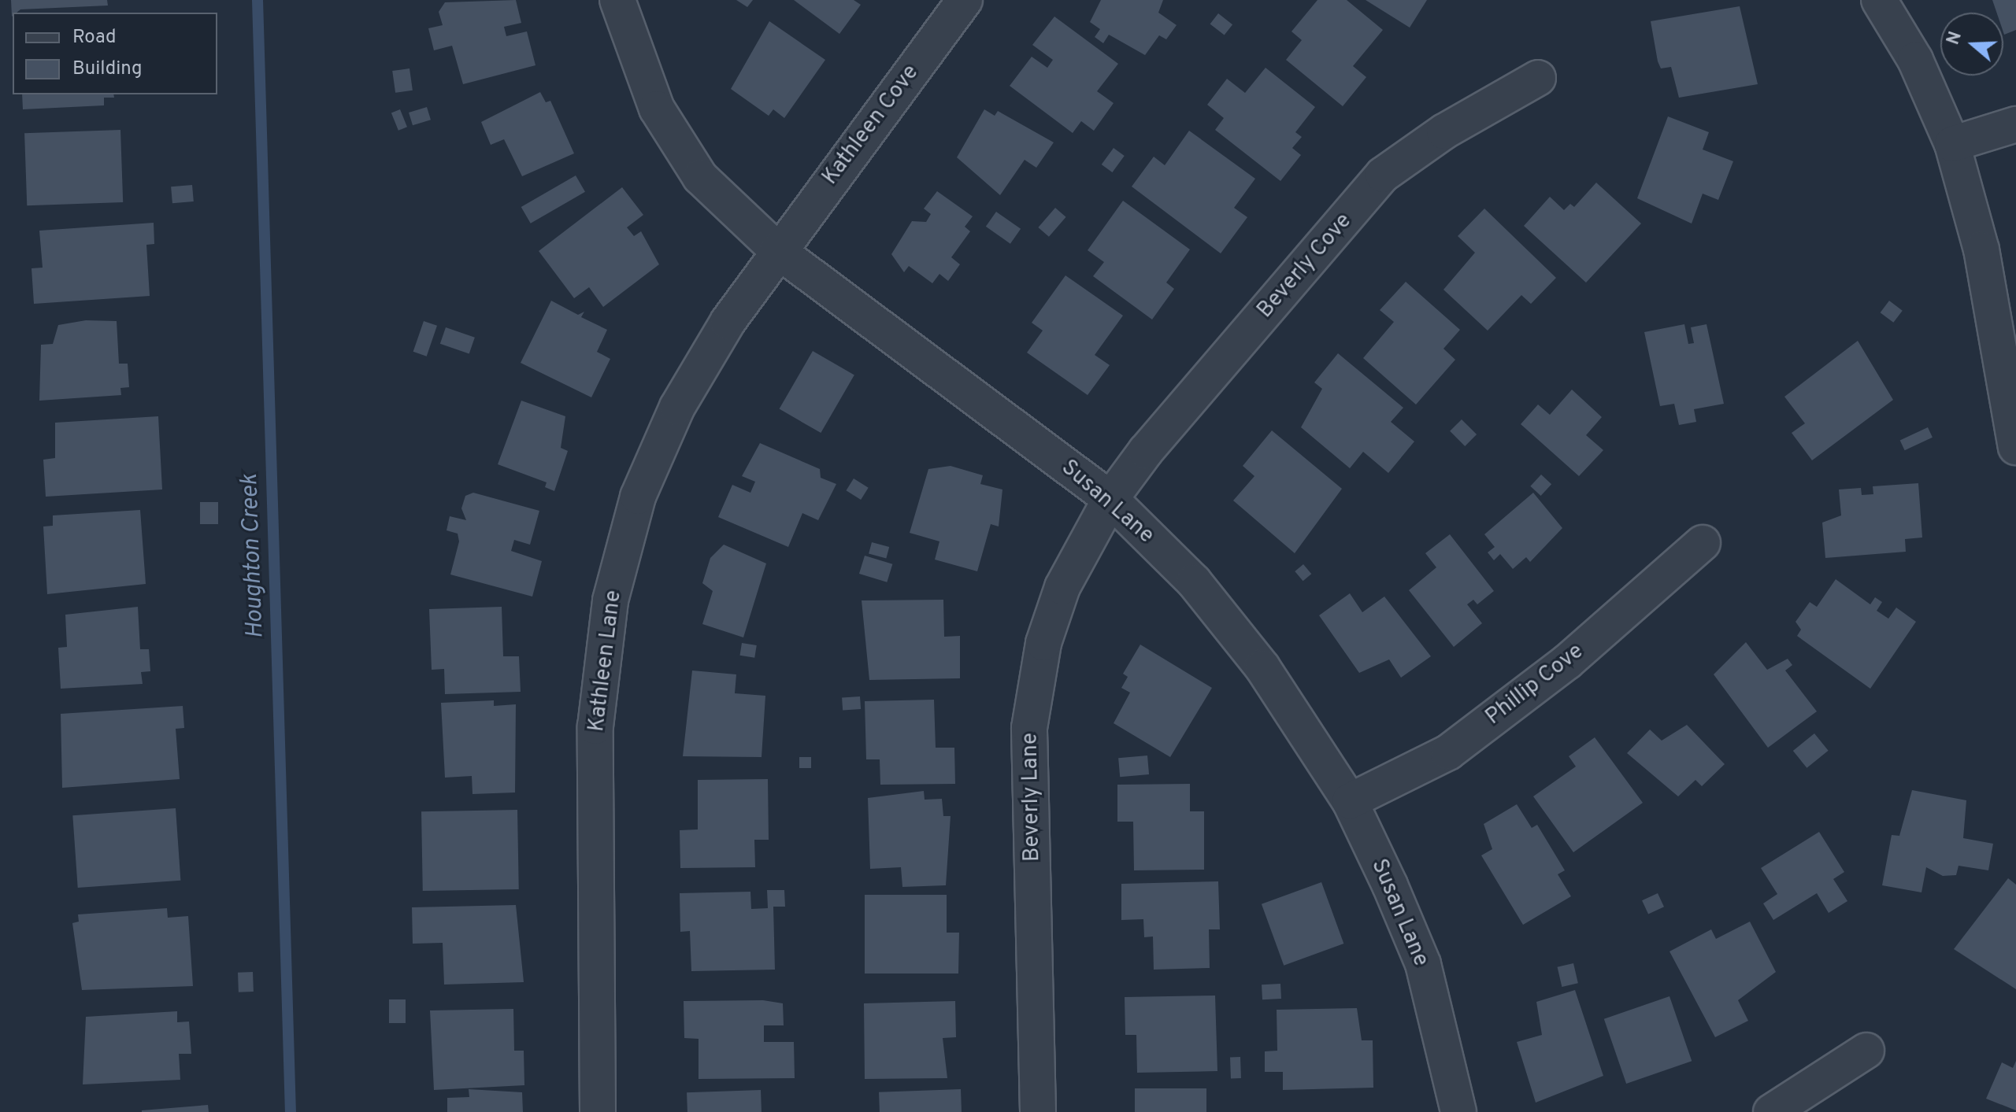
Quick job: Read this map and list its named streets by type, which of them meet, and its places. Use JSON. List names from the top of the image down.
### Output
{
  "streets": {
    "street": [
      "Kathleen Cove",
      "Beverly Cove",
      "Susan Lane",
      "Kathleen Lane",
      "Phillip Cove",
      "Beverly Lane"
    ]
  },
  "crossings": [
    ["Kathleen Cove", "Susan Lane"],
    ["Kathleen Cove", "Kathleen Lane"],
    ["Beverly Cove", "Susan Lane"],
    ["Beverly Cove", "Beverly Lane"],
    ["Susan Lane", "Kathleen Lane"],
    ["Susan Lane", "Phillip Cove"],
    ["Susan Lane", "Beverly Lane"]
  ],
  "water": ["Houghton Creek"],
  "legend": ["Road", "Building"],
  "north": "left"
}
